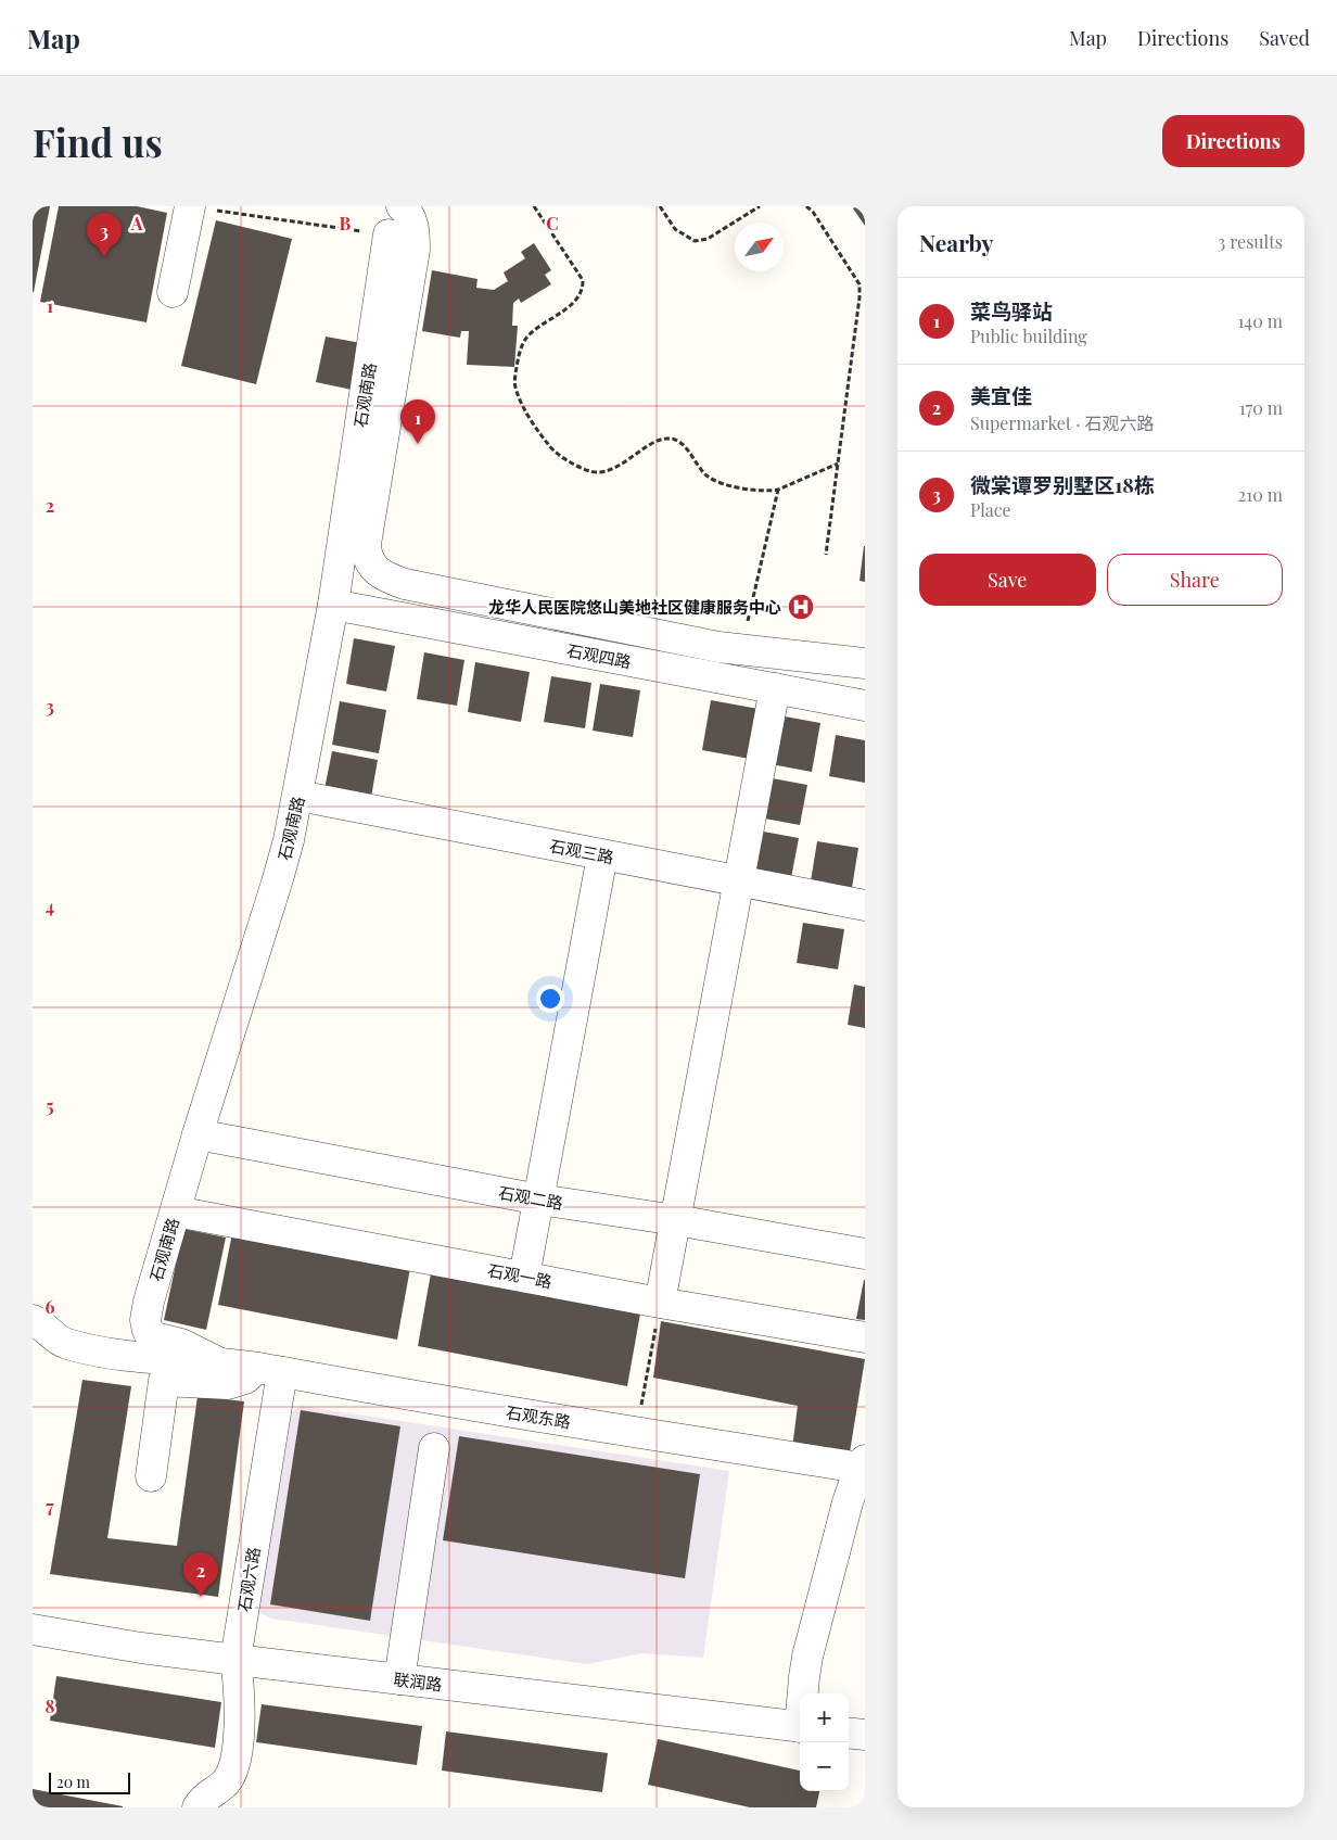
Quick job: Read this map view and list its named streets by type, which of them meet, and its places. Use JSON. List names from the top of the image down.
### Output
{
  "streets": {
    "street": [
      "石观南路",
      "石观四路",
      "石观三路",
      "石观二路",
      "石观一路",
      "石观东路",
      "石观六路",
      "联润路"
    ]
  },
  "crossings": [
    ["石观南路", "石观四路"],
    ["石观南路", "石观三路"],
    ["石观南路", "石观二路"],
    ["石观南路", "石观一路"],
    ["石观南路", "石观东路"],
    ["石观东路", "石观六路"],
    ["石观六路", "联润路"]
  ],
  "places": {
    "hospital": ["龙华人民医院悠山美地社区健康服务中心"]
  },
  "scale_bar": "20 m",
  "north": "top right",
  "page": {
    "header": "Map",
    "nav": ["Map", "Directions", "Saved"],
    "buttons": [
      "Directions",
      ["Save", "Share"]
    ],
    "title": "Find us",
    "heading": ["Nearby", "3 results"],
    "pins": ["3", "1", "2"],
    "list": [
      {
        "mark": "1",
        "name": "菜鸟驿站",
        "note": "Public building",
        "value": "140 m"
      },
      {
        "mark": "2",
        "name": "美宜佳",
        "note": "Supermarket · 石观六路",
        "value": "170 m"
      },
      {
        "mark": "3",
        "name": "微棠谭罗别墅区18栋",
        "note": "Place",
        "value": "210 m"
      }
    ],
    "map_buttons": ["+", "−"],
    "scale": "20 m"
  },
  "grid": {
    "columns": ["A", "B", "C"],
    "rows": [
      "1",
      "2",
      "3",
      "4",
      "5",
      "6",
      "7",
      "8"
    ]
  }
}
